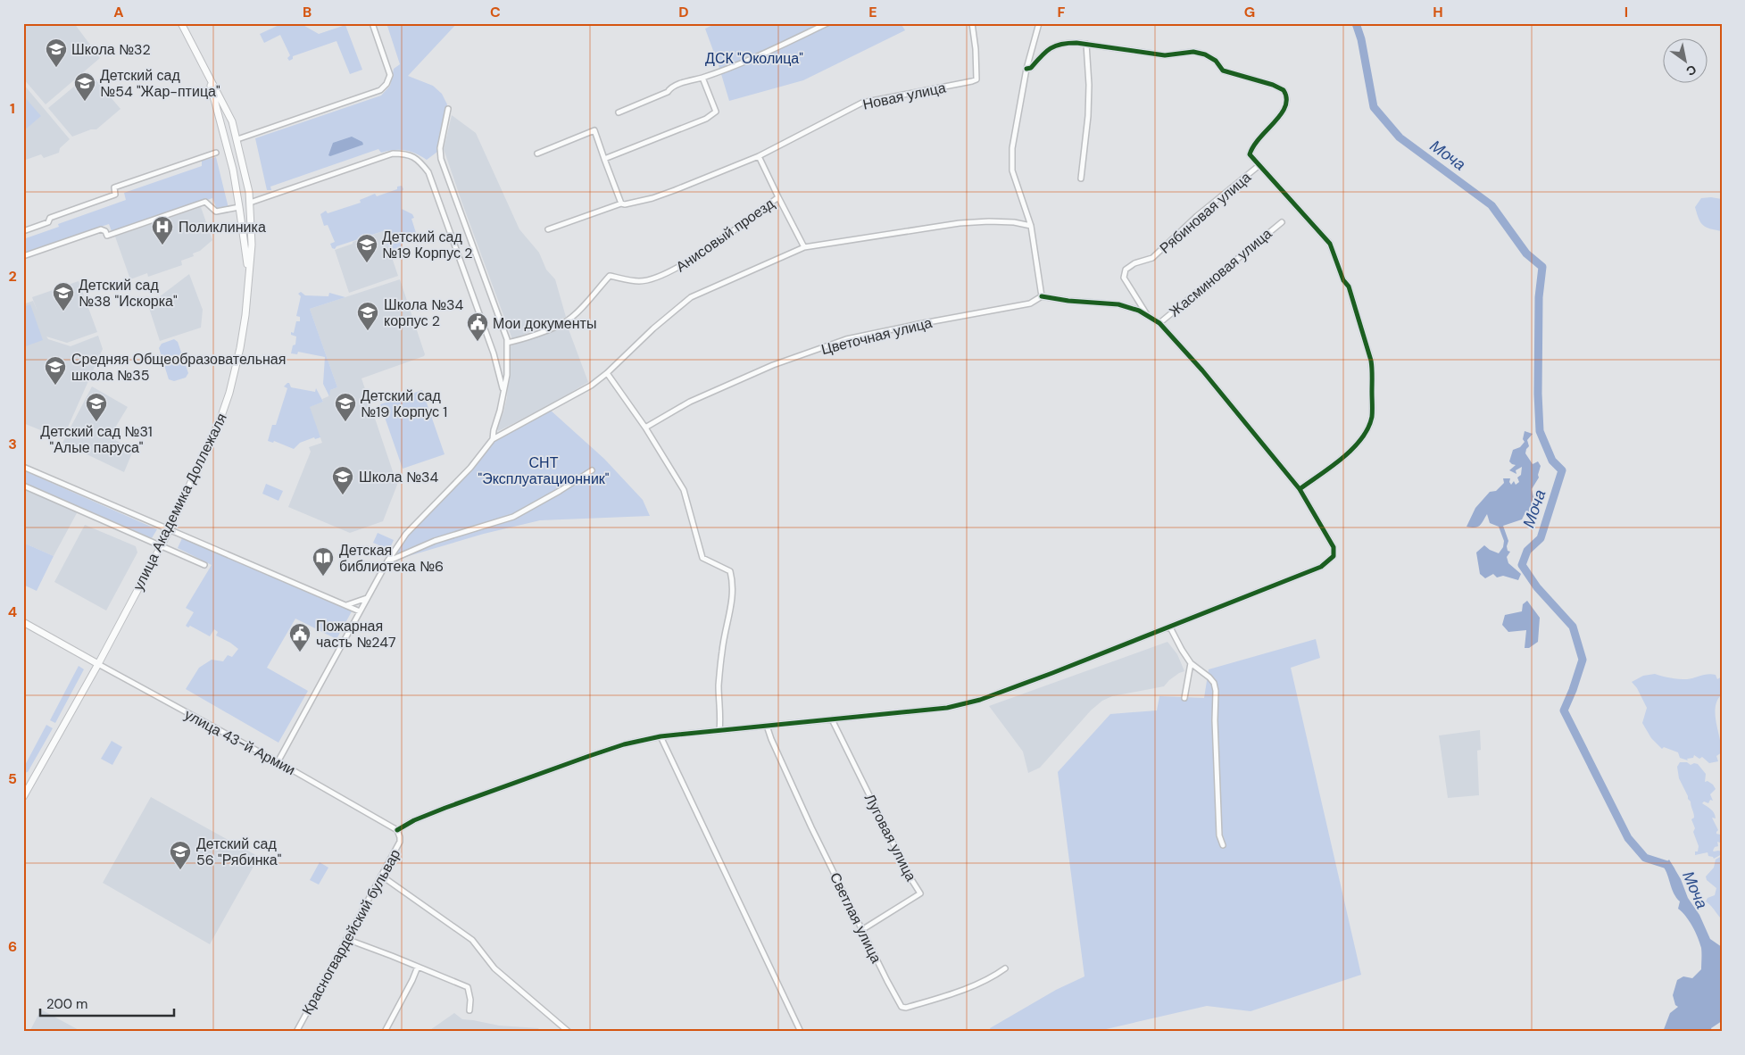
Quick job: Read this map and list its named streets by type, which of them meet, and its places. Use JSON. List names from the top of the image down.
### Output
{
  "streets": {
    "main road": ["улица Академика Доллежаля", "улица 43-й Армии"],
    "street": [
      "Новая улица",
      "Рябиновая улица",
      "Анисовый проезд",
      "Жасминовая улица",
      "Цветочная улица",
      "Луговая улица",
      "Светлая улица",
      "Красногвардейский бульвар"
    ]
  },
  "crossings": [
    ["улица Академика Доллежаля", "улица 43-й Армии"],
    ["улица 43-й Армии", "Красногвардейский бульвар"],
    ["Луговая улица", "Светлая улица"]
  ],
  "water": ["Моча"],
  "parks": ["ДСК \"Околица\"", "СНТ \"Эксплуатационник\""],
  "places": {
    "school or university": [
      "Школа №32",
      "Детский сад №54 \"Жар-птица\"",
      "Детский сад №19 Корпус 2",
      "Детский сад №38 \"Искорка\"",
      "Школа №34 корпус 2",
      "Средняя Общеобразовательная школа №35",
      "Детский сад №31 \"Алые паруса\"",
      "Детский сад №19 Корпус 1",
      "Школа №34",
      "Детский сад 56 \"Рябинка\""
    ],
    "hospital": ["Поликлиника"],
    "public building": ["Мои документы", "Пожарная часть №247"],
    "library": ["Детская библиотека №6"]
  },
  "scale_bar": "200 m",
  "north": "bottom right",
  "grid": {
    "columns": [
      "A",
      "B",
      "C",
      "D",
      "E",
      "F",
      "G",
      "H",
      "I"
    ],
    "rows": [
      "1",
      "2",
      "3",
      "4",
      "5",
      "6"
    ]
  }
}
